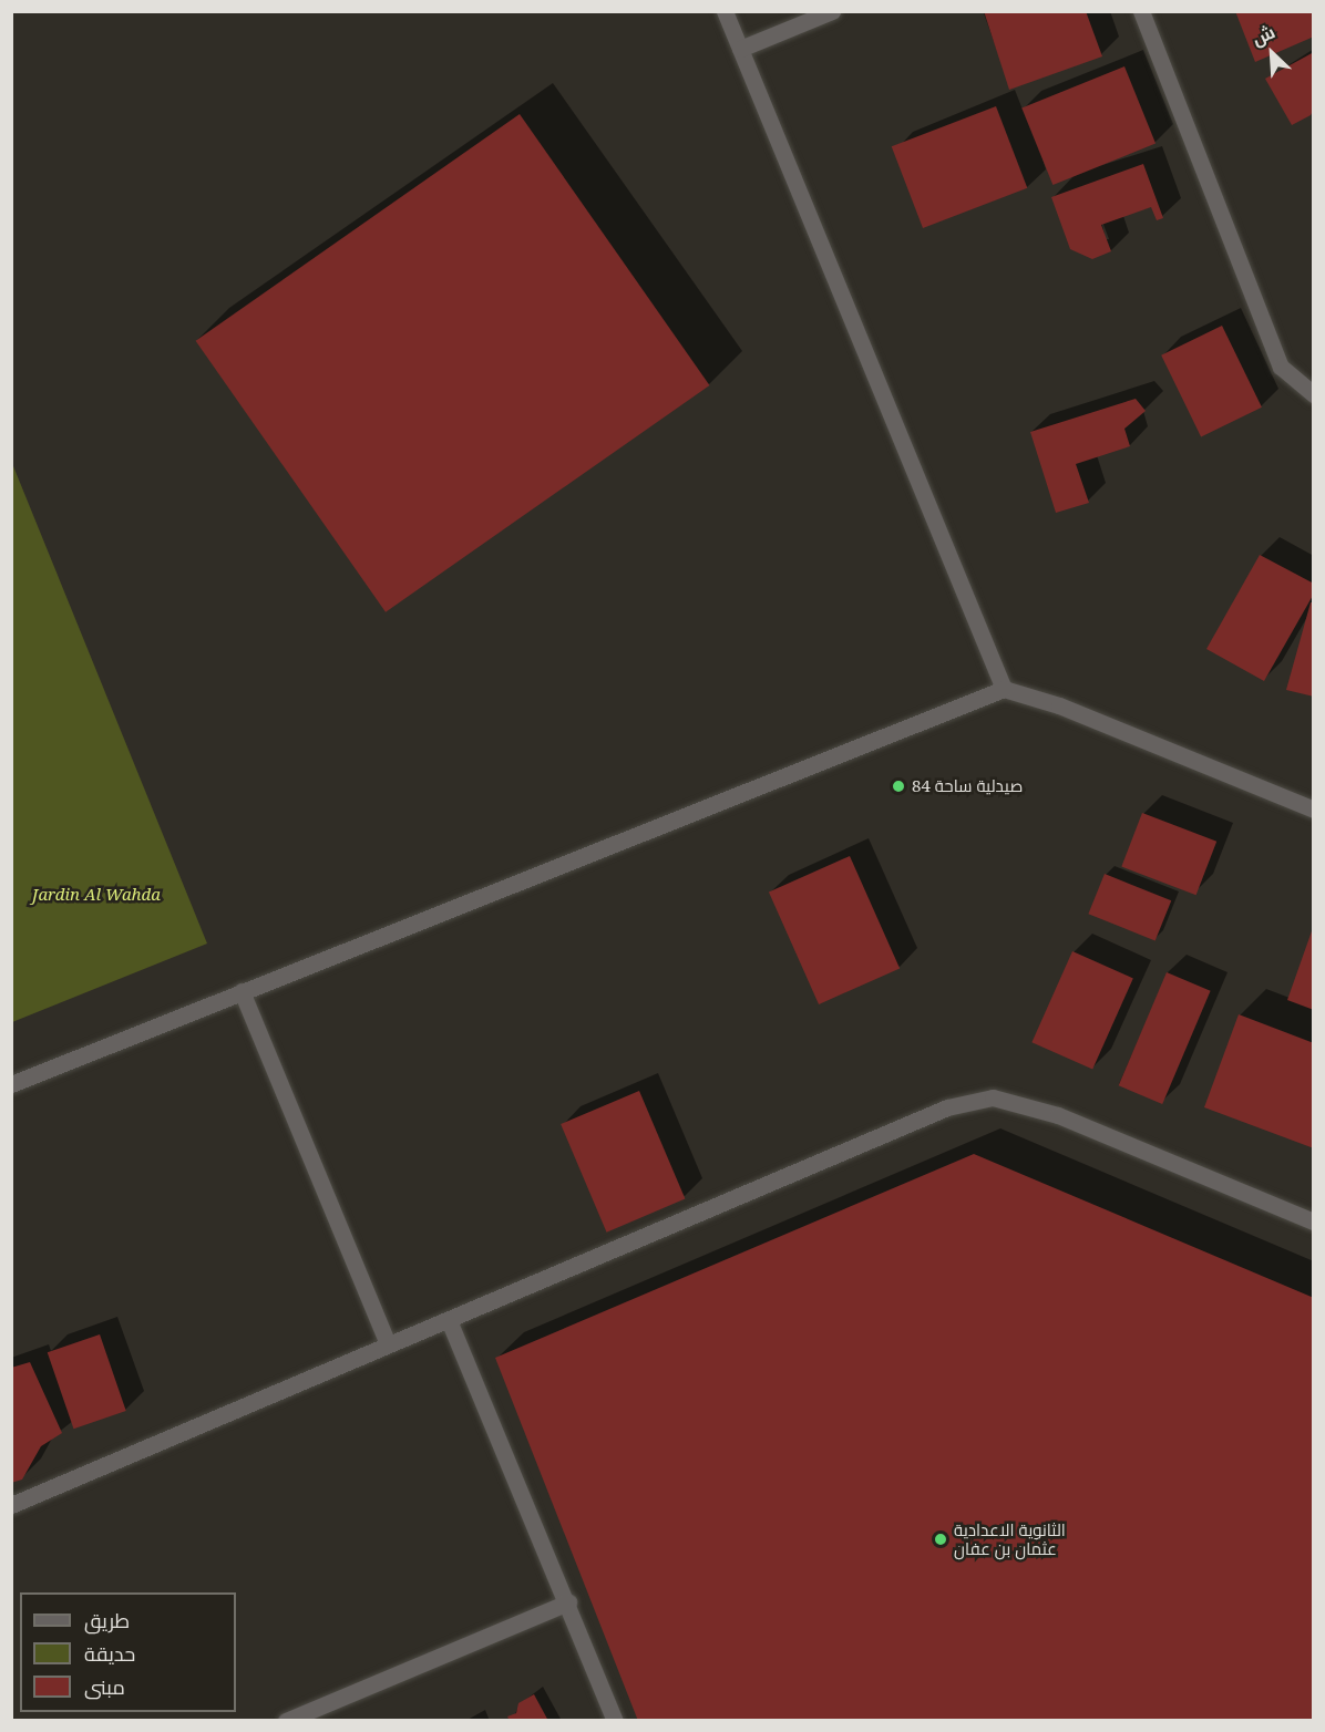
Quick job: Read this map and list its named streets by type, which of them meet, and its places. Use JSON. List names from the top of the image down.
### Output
{
  "parks": ["Jardin Al Wahda"],
  "places": ["صيدلية ساحة 84", "الثانوية الاعدادية عثمان بن عفان"],
  "legend": ["طريق", "حديقة", "مبنى"],
  "north": "top left"
}
